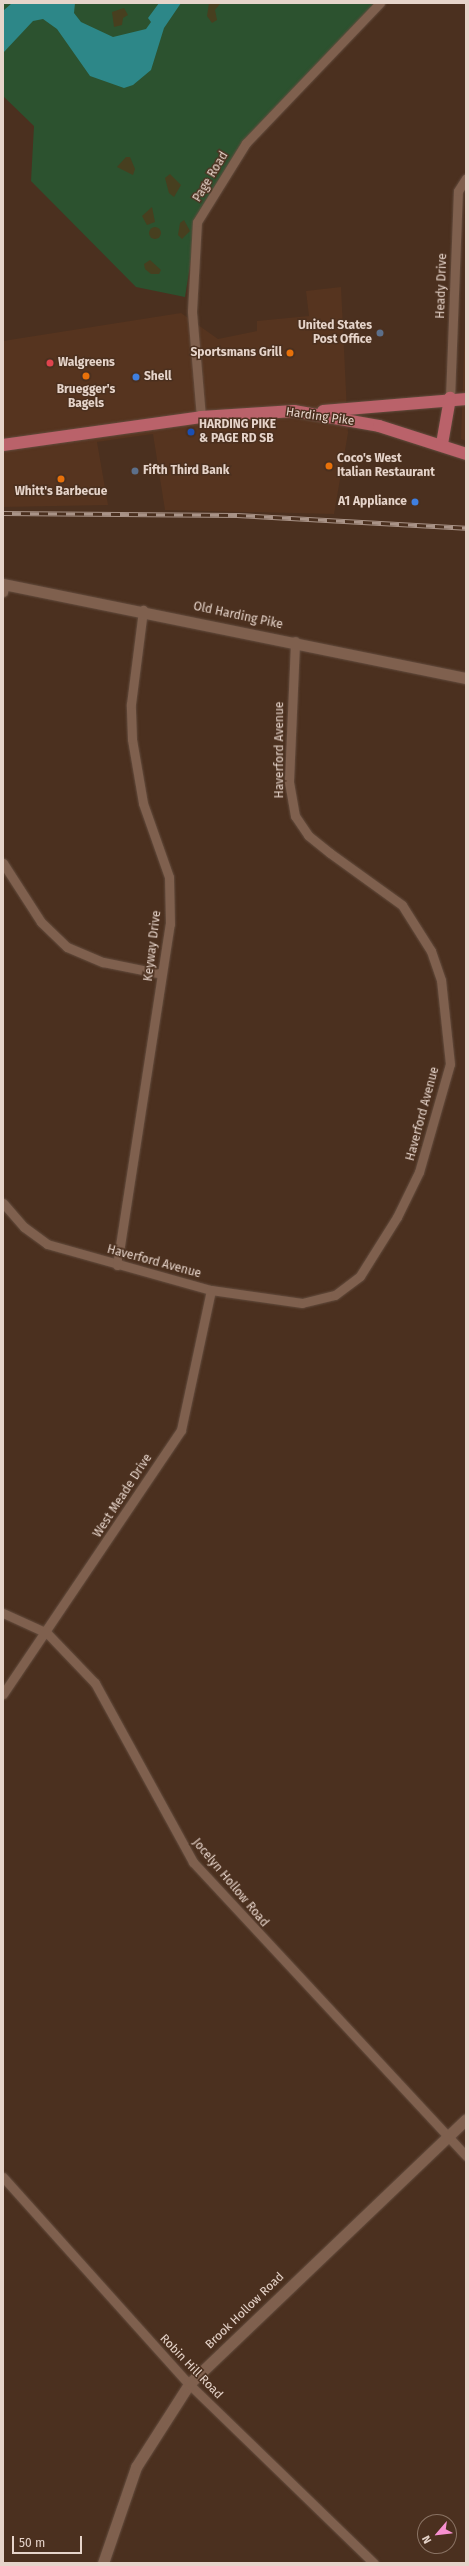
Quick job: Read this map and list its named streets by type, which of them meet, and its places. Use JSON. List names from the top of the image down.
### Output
{
  "streets": {
    "main road": ["Harding Pike"],
    "street": [
      "Page Road",
      "Heady Drive",
      "Old Harding Pike",
      "Haverford Avenue",
      "Keyway Drive",
      "West Meade Drive",
      "Jocelyn Hollow Road",
      "Brook Hollow Road",
      "Robin Hill Road"
    ]
  },
  "crossings": [
    ["Page Road", "Harding Pike"],
    ["Old Harding Pike", "Haverford Avenue"],
    ["Old Harding Pike", "Keyway Drive"],
    ["Haverford Avenue", "Keyway Drive"],
    ["Haverford Avenue", "West Meade Drive"],
    ["West Meade Drive", "Jocelyn Hollow Road"],
    ["Jocelyn Hollow Road", "Brook Hollow Road"],
    ["Brook Hollow Road", "Robin Hill Road"]
  ],
  "places": [
    "United States Post Office",
    "Sportsmans Grill",
    "Walgreens",
    "Bruegger's Bagels",
    "Shell",
    "HARDING PIKE & PAGE RD SB",
    "Coco's West Italian Restaurant",
    "Fifth Third Bank",
    "Whitt's Barbecue",
    "A1 Appliance"
  ],
  "scale_bar": "50 m",
  "north": "bottom left"
}
